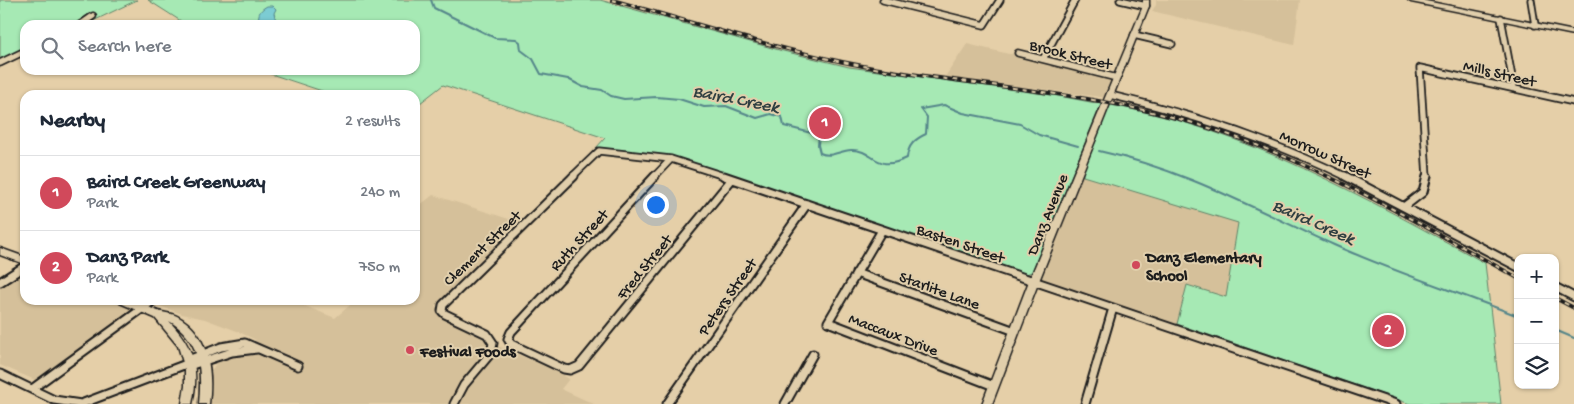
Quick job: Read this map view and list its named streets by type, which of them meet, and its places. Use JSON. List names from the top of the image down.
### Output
{
  "streets": {
    "street": [
      "Brook Street",
      "Mills Street",
      "Morrow Street",
      "Danz Avenue",
      "Ruth Street",
      "Basten Street",
      "Clement Street",
      "Fred Street",
      "Starlite Lane",
      "Peters Street",
      "Maccaux Drive"
    ]
  },
  "crossings": [
    ["Brook Street", "Danz Avenue"],
    ["Morrow Street", "Danz Avenue"],
    ["Danz Avenue", "Basten Street"],
    ["Danz Avenue", "Starlite Lane"],
    ["Danz Avenue", "Maccaux Drive"],
    ["Ruth Street", "Basten Street"],
    ["Ruth Street", "Fred Street"],
    ["Basten Street", "Clement Street"],
    ["Basten Street", "Fred Street"],
    ["Basten Street", "Peters Street"],
    ["Basten Street", "Maccaux Drive"],
    ["Starlite Lane", "Maccaux Drive"]
  ],
  "water": ["Baird Creek"],
  "places": ["Danz Elementary School", "Festival Foods"],
  "page": {
    "search": "Search here",
    "heading": ["Nearby", "2 results"],
    "pins": ["1", "2"],
    "list": [
      {
        "mark": "1",
        "name": "Baird Creek Greenway",
        "note": "Park",
        "value": "240 m"
      },
      {
        "mark": "2",
        "name": "Danz Park",
        "note": "Park",
        "value": "750 m"
      }
    ],
    "map_buttons": ["+", "−"]
  }
}
